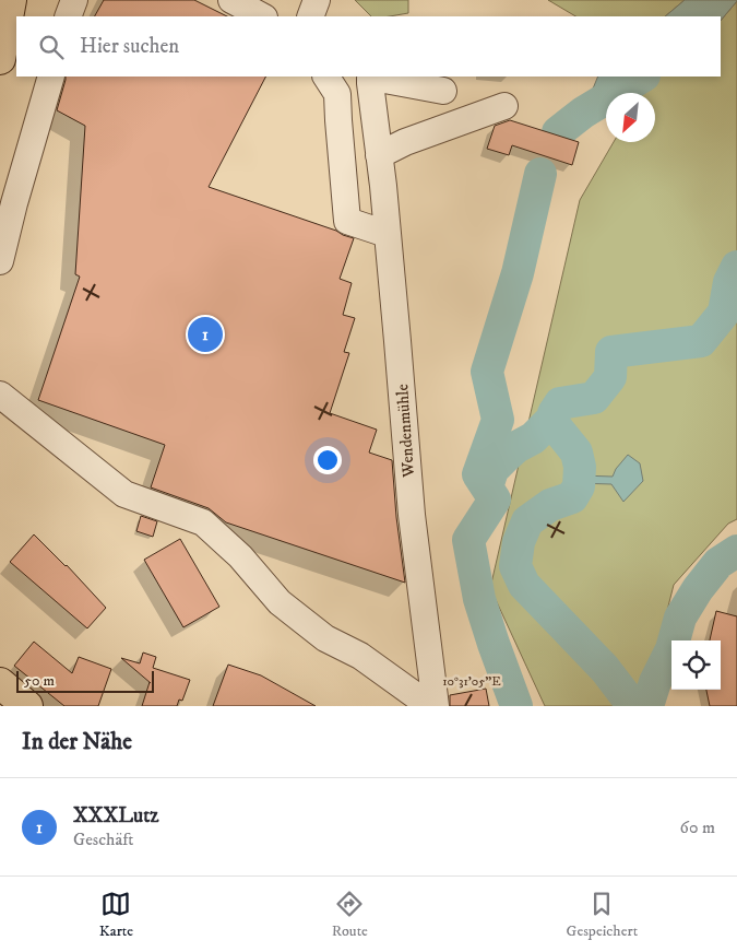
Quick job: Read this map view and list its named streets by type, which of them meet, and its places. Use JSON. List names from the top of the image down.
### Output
{
  "streets": {
    "street": ["Wendenmühle"]
  },
  "scale_bar": "50 m",
  "north": "bottom left",
  "page": {
    "search": "Hier suchen",
    "pins": "1",
    "scale": "50 m",
    "heading": "In der Nähe",
    "list": [
      {
        "mark": "1",
        "name": "XXXLutz",
        "note": "Geschäft",
        "value": "60 m"
      }
    ],
    "nav": ["Karte", "Route", "Gespeichert"]
  },
  "coordinates": ["10°31'05\"E"]
}
